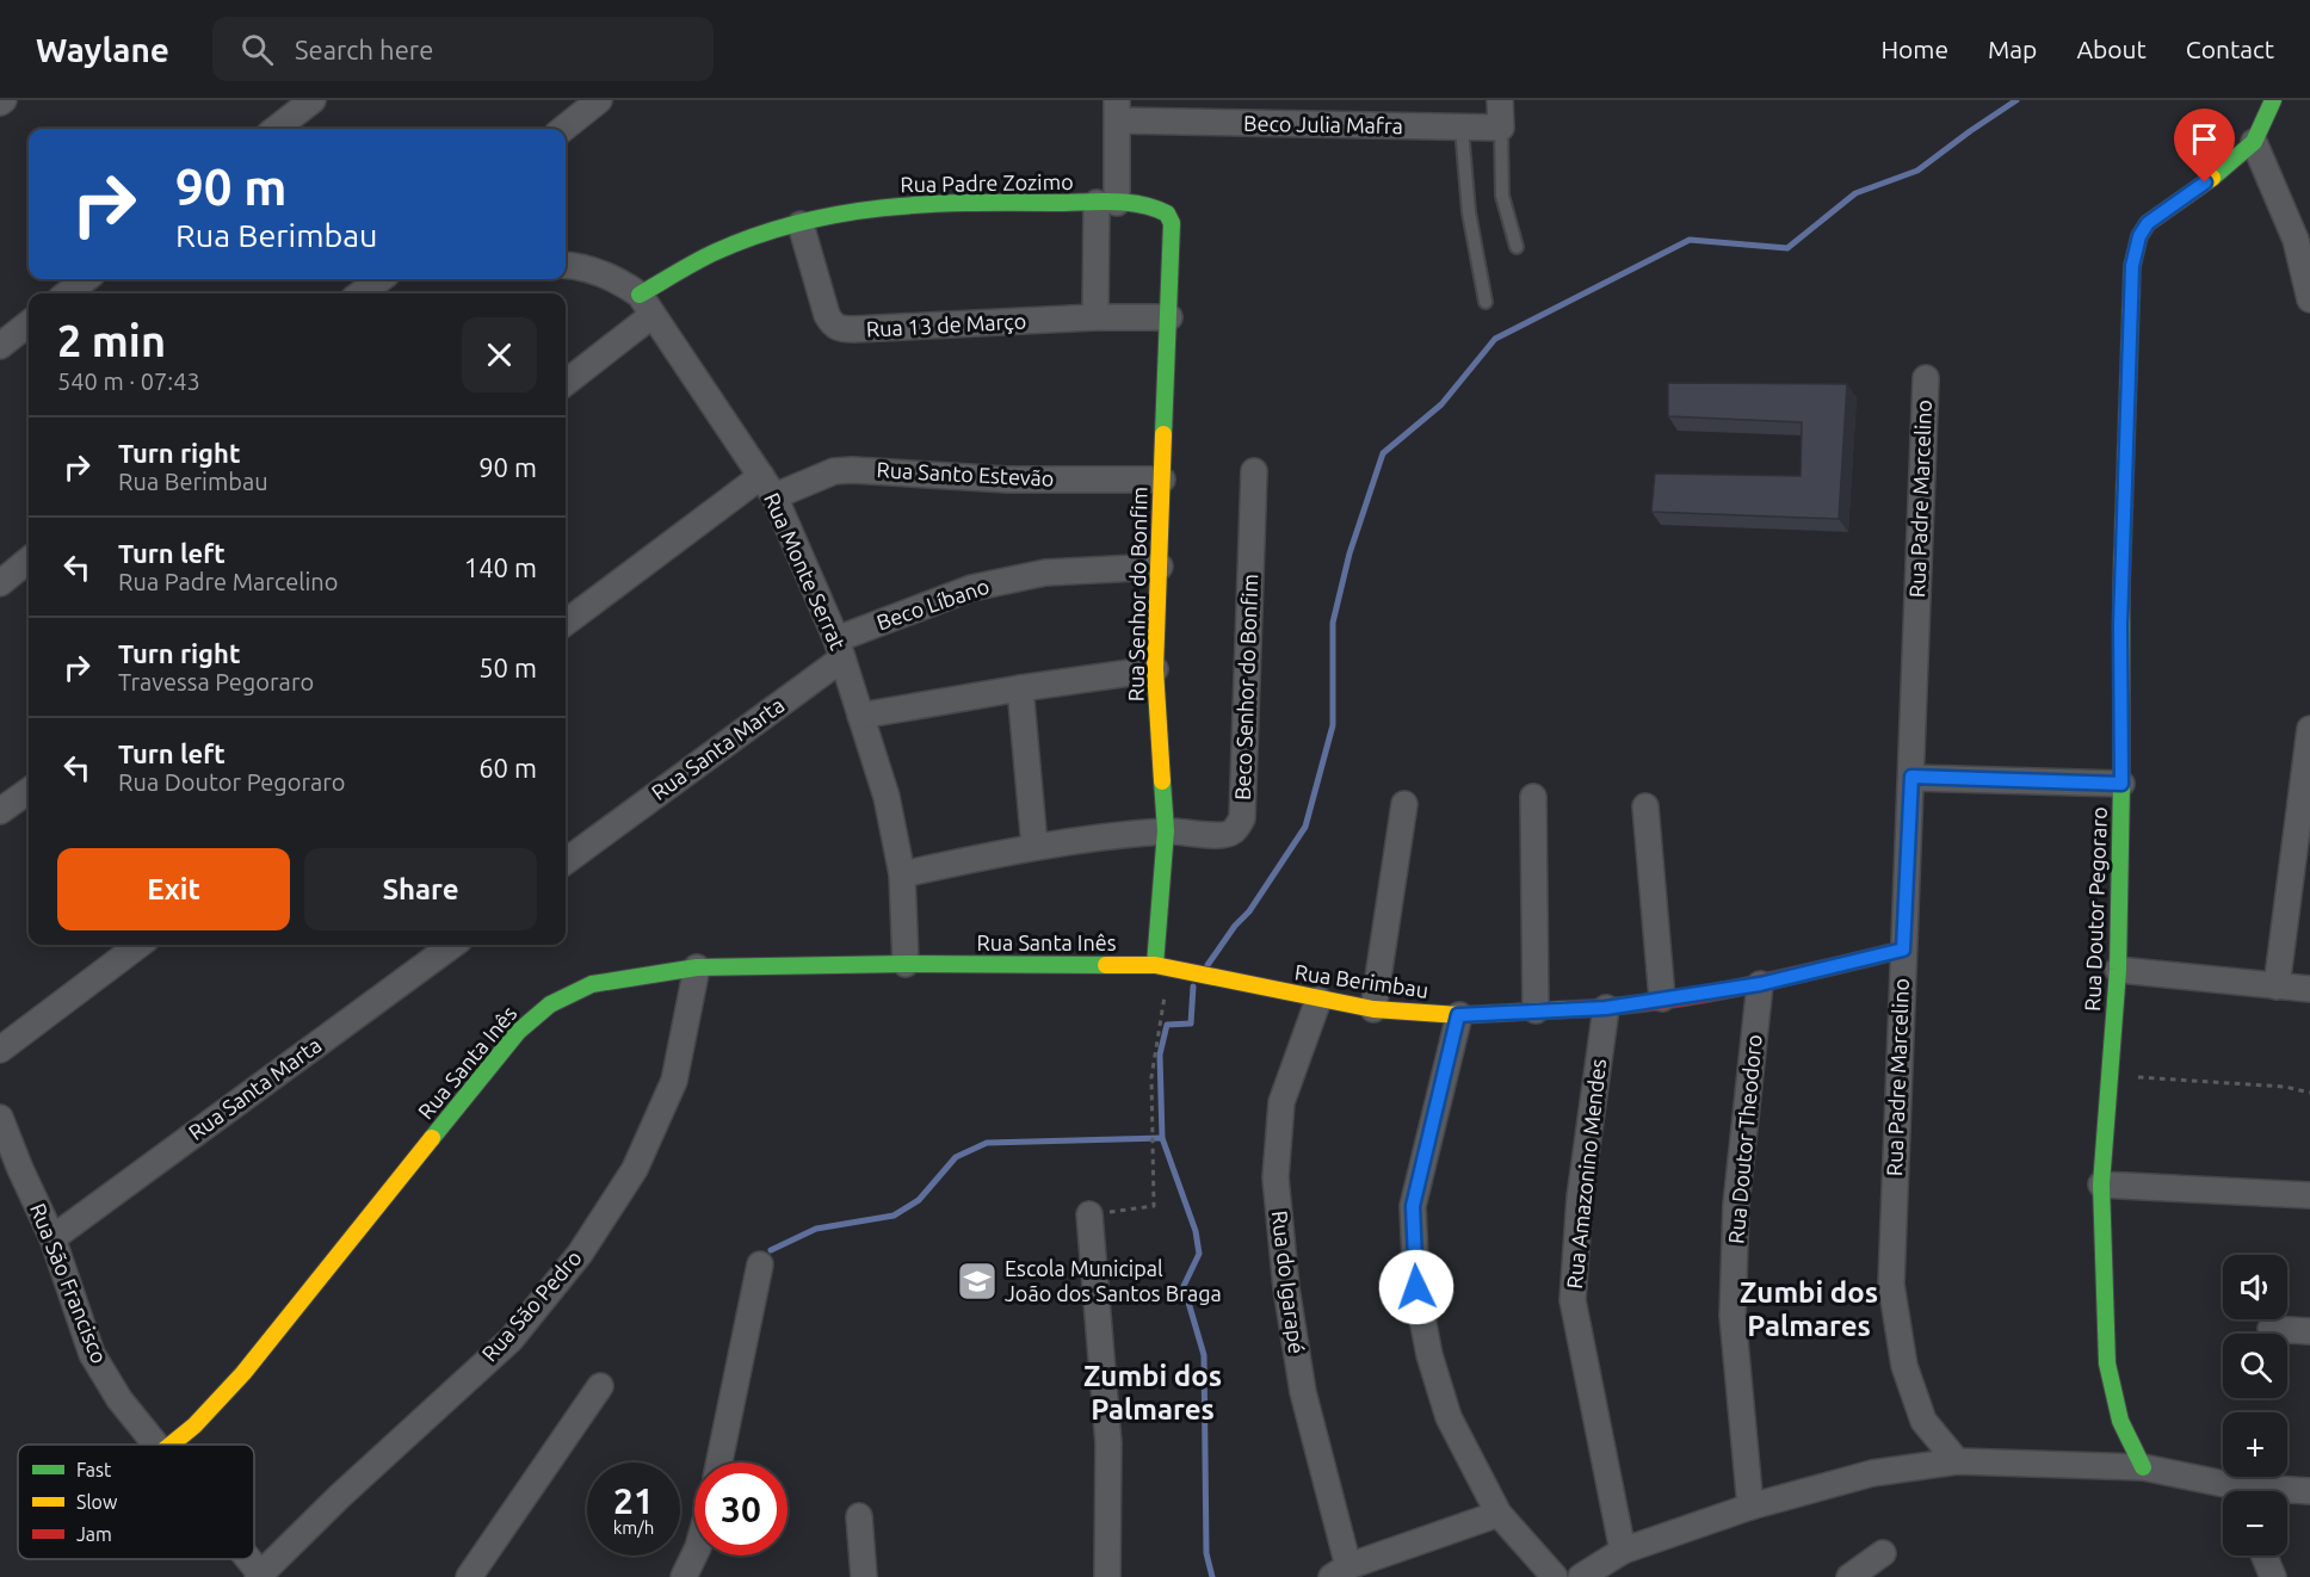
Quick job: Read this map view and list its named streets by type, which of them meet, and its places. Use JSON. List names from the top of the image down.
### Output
{
  "streets": {
    "street": [
      "Beco Julia Mafra",
      "Rua Padre Zozimo",
      "Rua 13 de Março",
      "Rua Santo Estevão",
      "Rua Padre Marcelino",
      "Rua Monte Serrat",
      "Rua Senhor do Bonfim",
      "Beco Líbano",
      "Beco Senhor do Bonfim",
      "Rua Santa Marta",
      "Rua Doutor Pegoraro",
      "Rua Santa Inês",
      "Rua Berimbau",
      "Rua Doutor Theodoro",
      "Rua Amazonino Mendes",
      "Rua do Igarapé",
      "Rua São Francisco",
      "Rua São Pedro"
    ]
  },
  "crossings": [
    ["Rua Padre Zozimo", "Rua 13 de Março"],
    ["Rua Padre Zozimo", "Rua Monte Serrat"],
    ["Rua Padre Zozimo", "Rua Senhor do Bonfim"],
    ["Rua 13 de Março", "Rua Senhor do Bonfim"],
    ["Rua Santo Estevão", "Rua Monte Serrat"],
    ["Rua Santo Estevão", "Rua Senhor do Bonfim"],
    ["Rua Padre Marcelino", "Rua Berimbau"],
    ["Rua Monte Serrat", "Beco Líbano"],
    ["Rua Monte Serrat", "Beco Senhor do Bonfim"],
    ["Rua Monte Serrat", "Rua Santa Marta"],
    ["Rua Monte Serrat", "Rua Santa Inês"],
    ["Rua Senhor do Bonfim", "Beco Líbano"],
    ["Rua Senhor do Bonfim", "Beco Senhor do Bonfim"],
    ["Rua Senhor do Bonfim", "Rua Santa Inês"],
    ["Rua Senhor do Bonfim", "Rua Berimbau"],
    ["Beco Líbano", "Rua Santa Marta"],
    ["Rua Santa Marta", "Rua São Francisco"],
    ["Rua Santa Inês", "Rua Berimbau"],
    ["Rua Santa Inês", "Rua São Pedro"],
    ["Rua Berimbau", "Rua Doutor Theodoro"],
    ["Rua Berimbau", "Rua Amazonino Mendes"],
    ["Rua Berimbau", "Rua do Igarapé"],
    ["Rua São Francisco", "Rua São Pedro"]
  ],
  "districts": ["Zumbi dos Palmares", "Zumbi dos Palmares"],
  "places": {
    "school or university": ["Escola Municipal João dos Santos Braga"]
  },
  "legend": ["Fast", "Slow", "Jam"],
  "page": {
    "header": "Waylane",
    "search": "Search here",
    "nav": [
      "Home",
      "Map",
      "About",
      "Contact"
    ],
    "turn": ["90 m", "Rua Berimbau"],
    "heading": ["2 min", "540 m · 07:43"],
    "list": [
      {
        "name": "Turn right",
        "note": "Rua Berimbau",
        "value": "90 m"
      },
      {
        "name": "Turn left",
        "note": "Rua Padre Marcelino",
        "value": "140 m"
      },
      {
        "name": "Turn right",
        "note": "Travessa Pegoraro",
        "value": "50 m"
      },
      {
        "name": "Turn left",
        "note": "Rua Doutor Pegoraro",
        "value": "60 m"
      }
    ],
    "buttons": ["Exit", "Share"],
    "map_buttons": ["+", "−"],
    "speed": "21 km/h",
    "limit": "30"
  }
}
